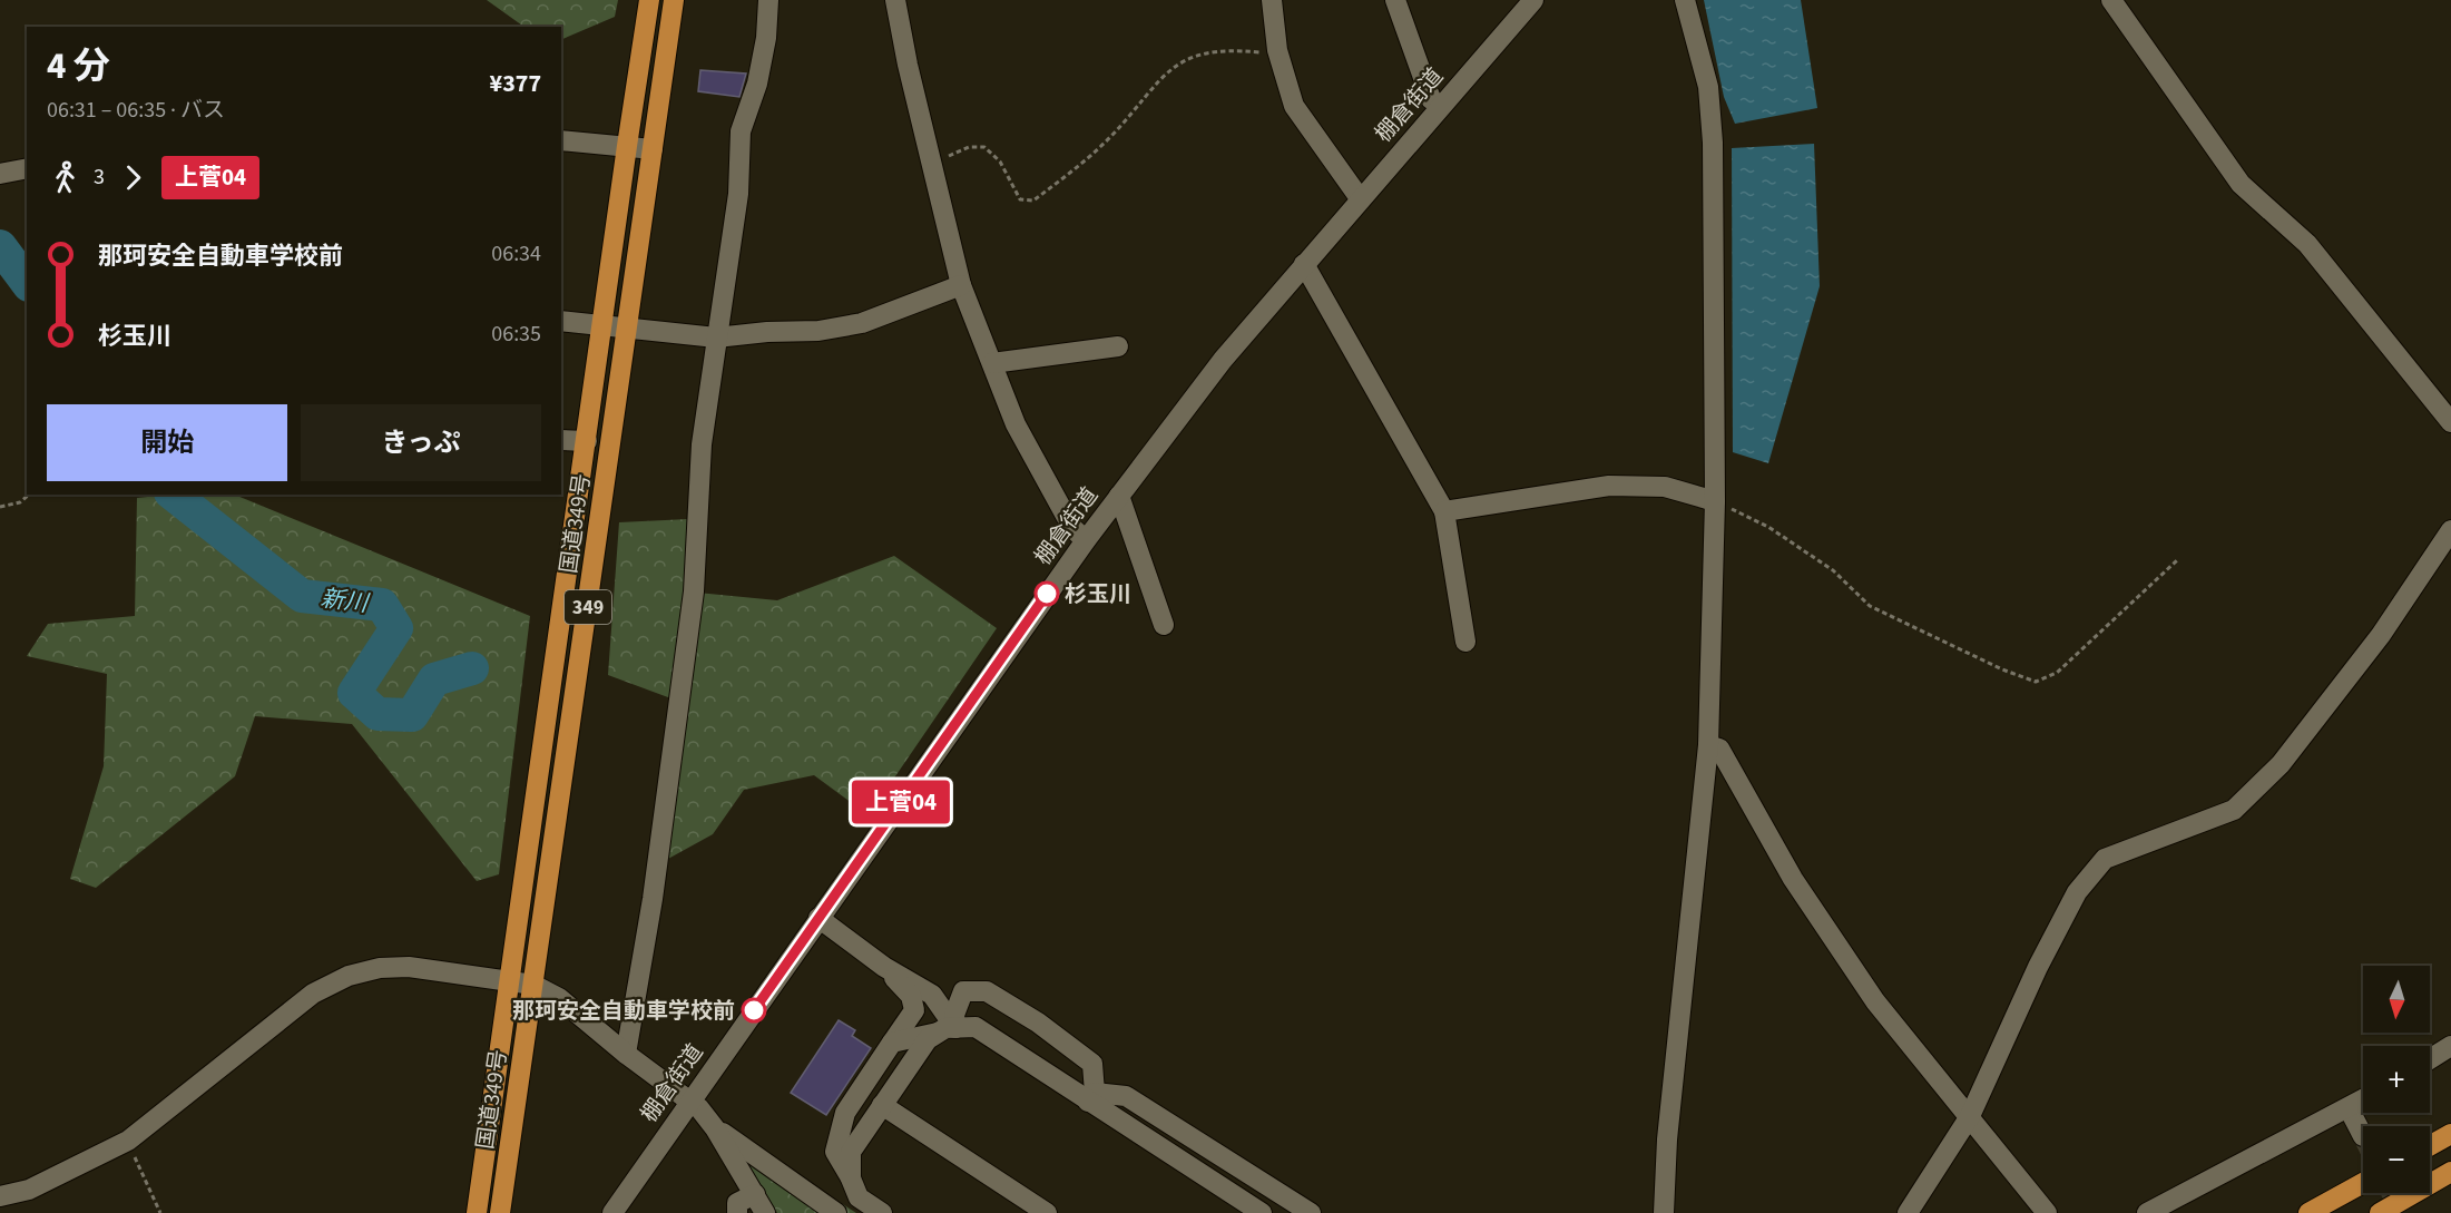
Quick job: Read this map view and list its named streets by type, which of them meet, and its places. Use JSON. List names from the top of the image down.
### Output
{
  "streets": {
    "highway": ["国道349号", "349"],
    "street": ["棚倉街道"]
  },
  "water": ["新川"],
  "places": ["杉玉川", "那珂安全自動車学校前"],
  "lines": ["bus line 上菅04"],
  "north": "bottom",
  "page": {
    "on_map": "上菅04",
    "heading": ["4 分", "06:31 – 06:35 · バス", "¥377"],
    "legs": ["3", "上菅04"],
    "list": [
      {
        "name": "那珂安全自動車学校前",
        "value": "06:34"
      },
      {
        "name": "杉玉川",
        "value": "06:35"
      }
    ],
    "buttons": ["開始", "きっぷ"],
    "map_buttons": ["+", "−"]
  }
}
